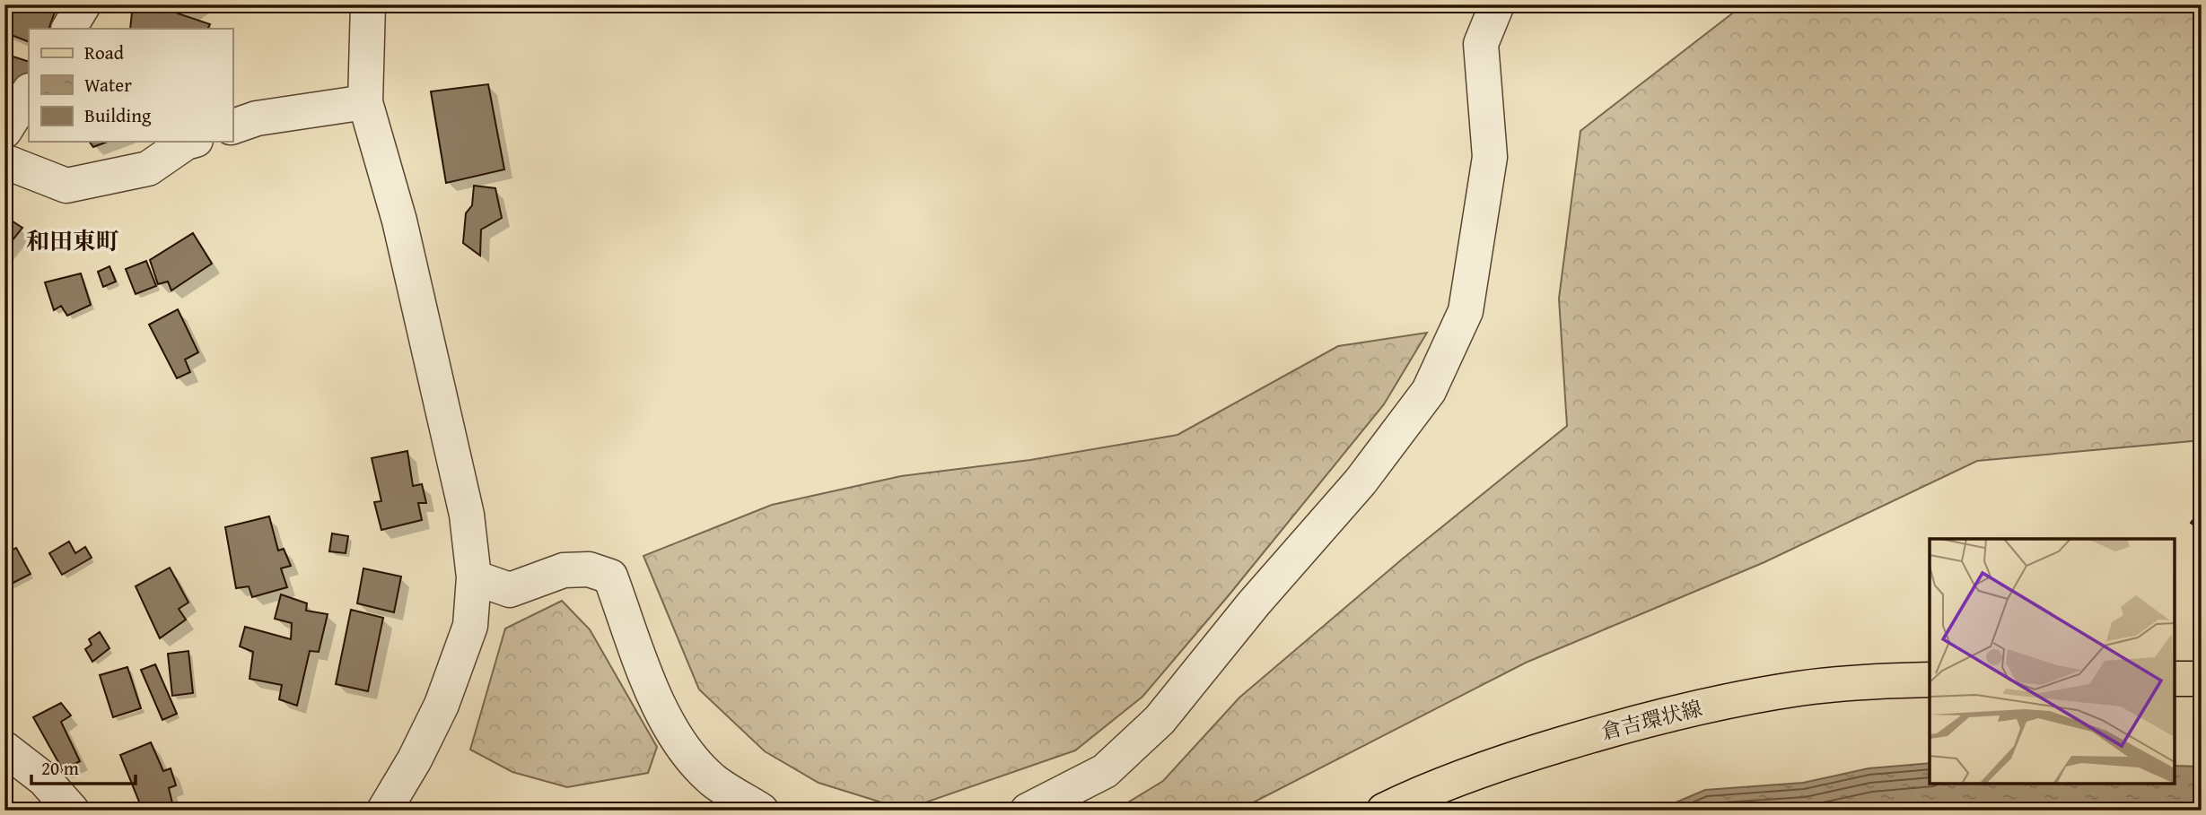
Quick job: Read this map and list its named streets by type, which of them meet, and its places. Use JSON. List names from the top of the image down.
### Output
{
  "streets": {
    "main road": ["倉吉環状線"]
  },
  "districts": ["和田東町"],
  "legend": ["Road", "Water", "Building"],
  "scale_bar": "20 m"
}
